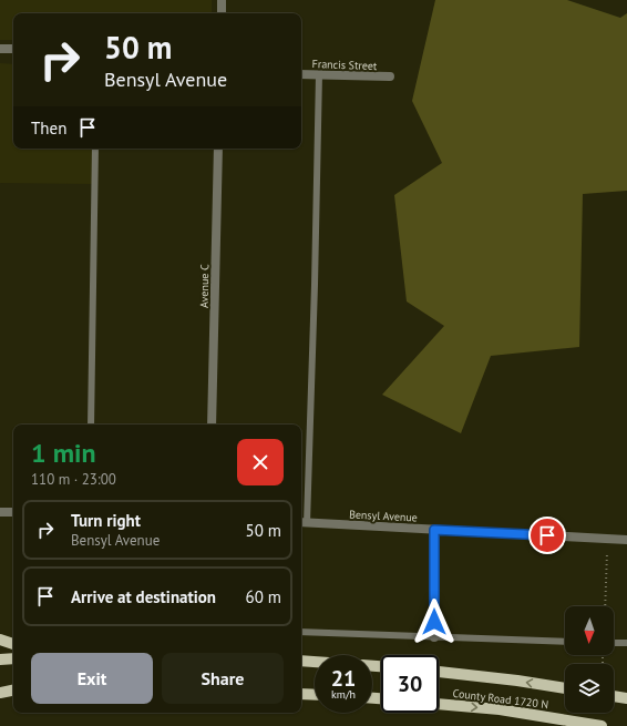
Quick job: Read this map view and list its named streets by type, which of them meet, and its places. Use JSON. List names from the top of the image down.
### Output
{
  "streets": {
    "main road": ["County Road 1720 N"],
    "street": ["Francis Street", "Avenue C", "Bensyl Avenue"]
  },
  "north": "bottom",
  "page": {
    "turn": ["50 m", "Bensyl Avenue"],
    "then": "Then",
    "heading": ["1 min", "110 m · 23:00"],
    "list": [
      {
        "name": "Turn right",
        "note": "Bensyl Avenue",
        "value": "50 m"
      },
      {
        "name": "Arrive at destination",
        "value": "60 m"
      }
    ],
    "buttons": ["Exit", "Share"],
    "speed": "21 km/h",
    "limit": "30"
  }
}
